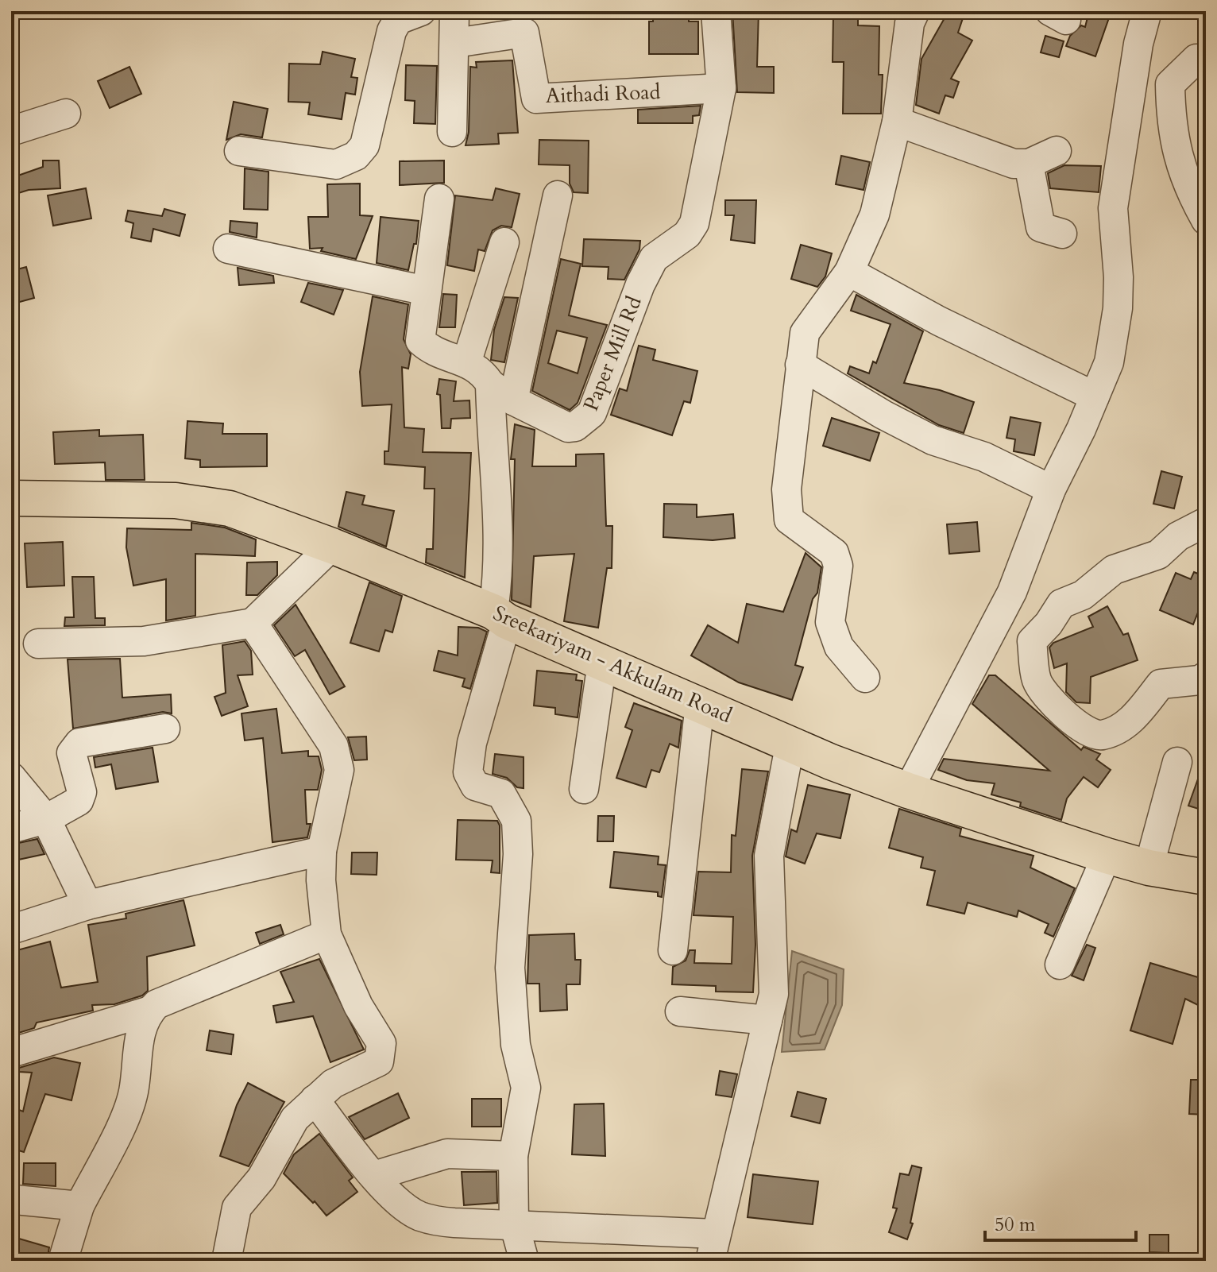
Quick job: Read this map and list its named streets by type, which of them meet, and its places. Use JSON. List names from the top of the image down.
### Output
{
  "streets": {
    "main road": ["Sreekariyam - Akkulam Road"],
    "street": ["Aithadi Road", "Paper Mill Rd"]
  },
  "crossings": [
    ["Aithadi Road", "Paper Mill Rd"]
  ],
  "scale_bar": "50 m"
}
